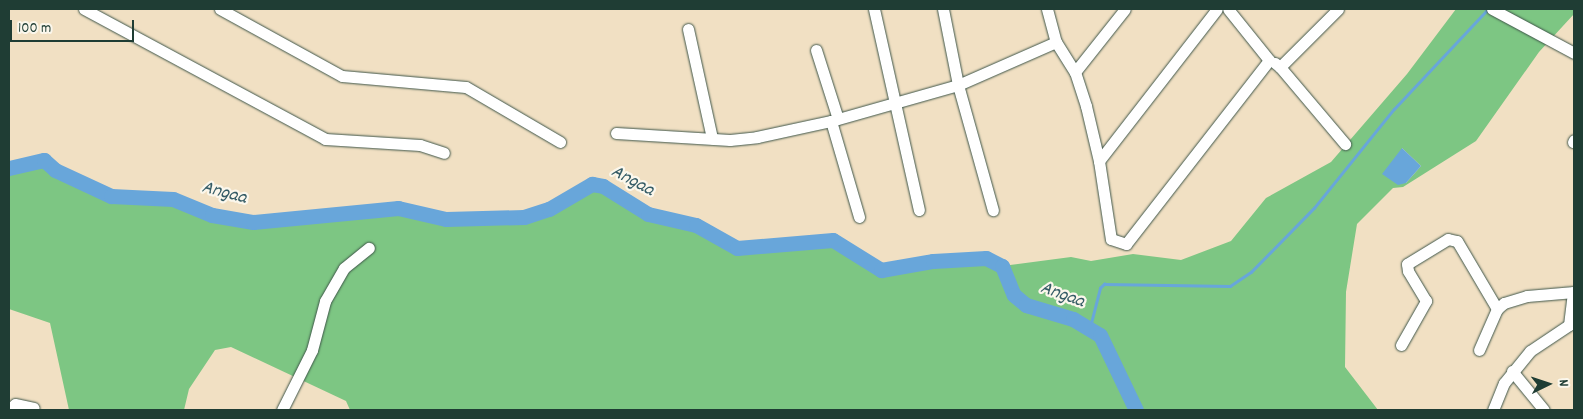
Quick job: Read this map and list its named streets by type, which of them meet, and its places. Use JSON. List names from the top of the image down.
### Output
{
  "water": ["Angaa"],
  "scale_bar": "100 m",
  "north": "right"
}
